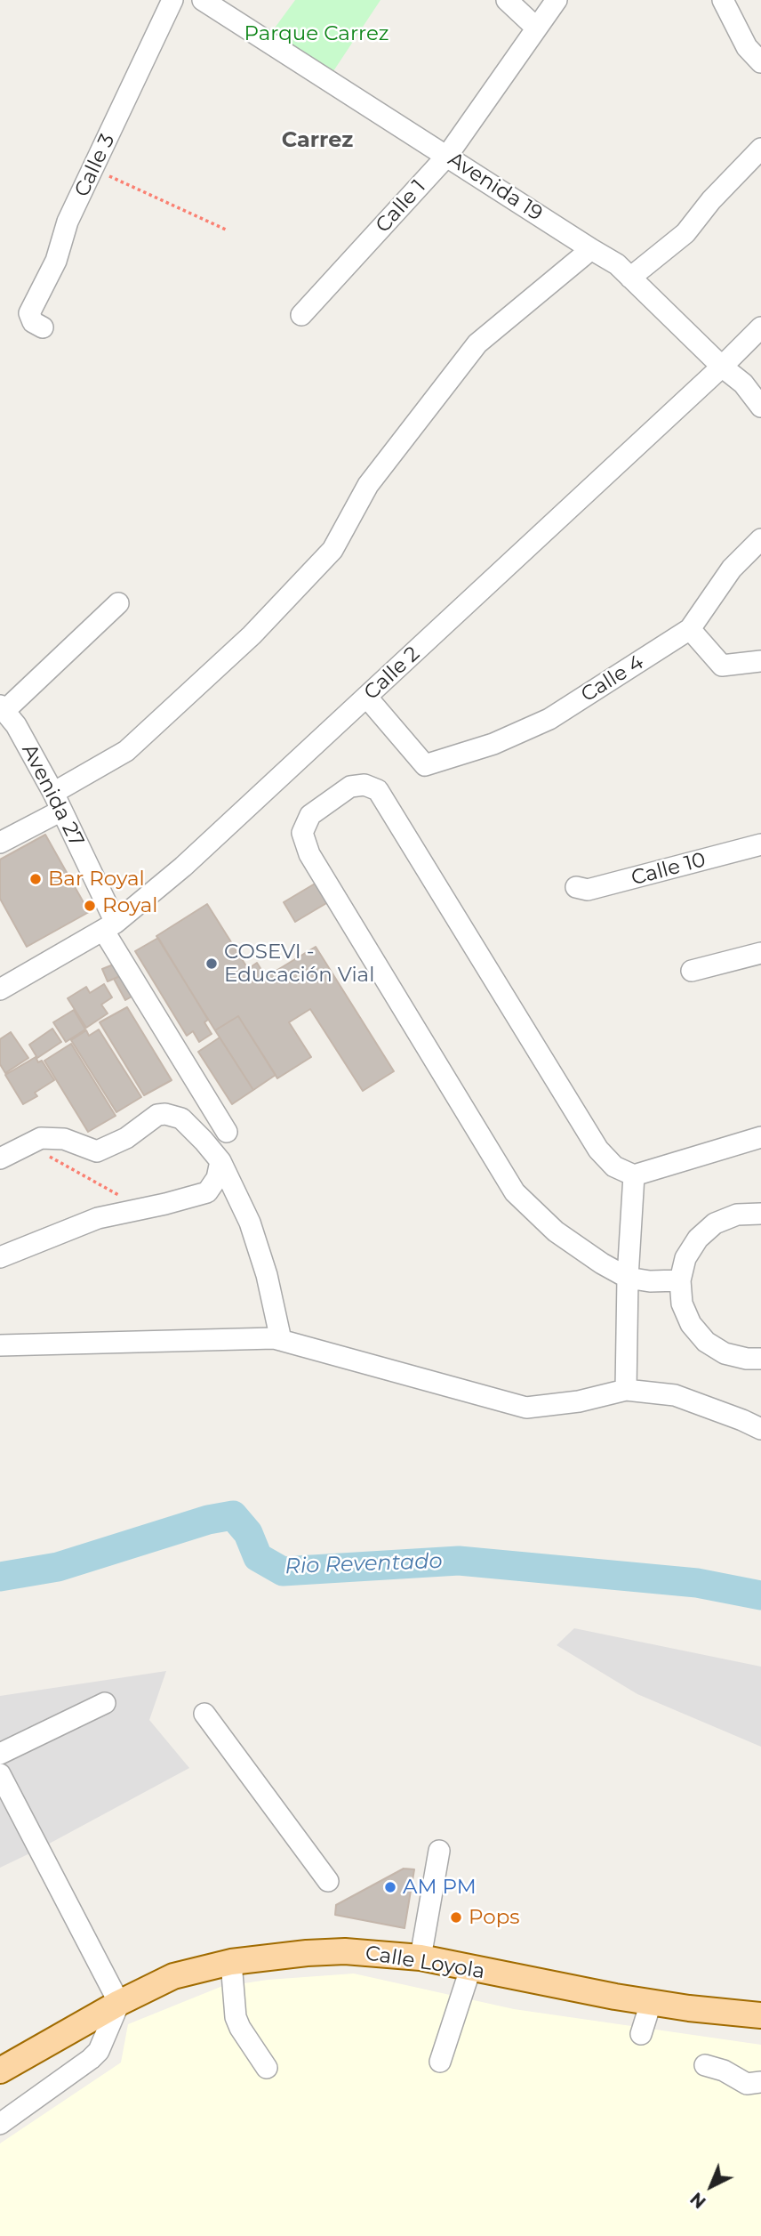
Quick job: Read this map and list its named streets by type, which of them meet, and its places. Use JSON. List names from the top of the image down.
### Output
{
  "streets": {
    "main road": ["Calle Loyola"],
    "street": [
      "Calle 3",
      "Avenida 19",
      "Calle 1",
      "Calle 2",
      "Calle 4",
      "Avenida 27",
      "Calle 10"
    ]
  },
  "crossings": [
    ["Avenida 19", "Calle 1"],
    ["Avenida 19", "Calle 2"],
    ["Calle 2", "Calle 4"],
    ["Calle 2", "Avenida 27"]
  ],
  "districts": ["Carrez"],
  "water": ["Rio Reventado"],
  "parks": ["Parque Carrez"],
  "places": [
    "Bar Royal",
    "Royal",
    "COSEVI - Educación Vial",
    "AM PM",
    "Pops"
  ],
  "north": "bottom left"
}
